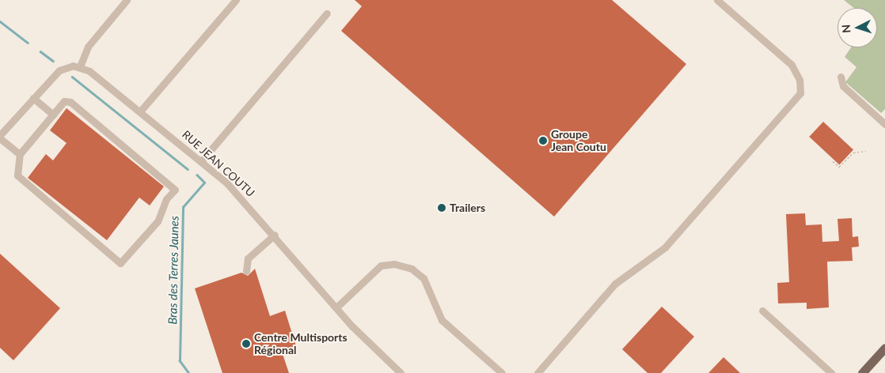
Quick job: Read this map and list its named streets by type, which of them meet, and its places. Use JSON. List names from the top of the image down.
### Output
{
  "streets": {
    "street": ["RUE JEAN COUTU"]
  },
  "water": ["Bras des Terres Jaunes"],
  "places": ["Groupe Jean Coutu", "Trailers", "Centre Multisports Régional"],
  "north": "left"
}
